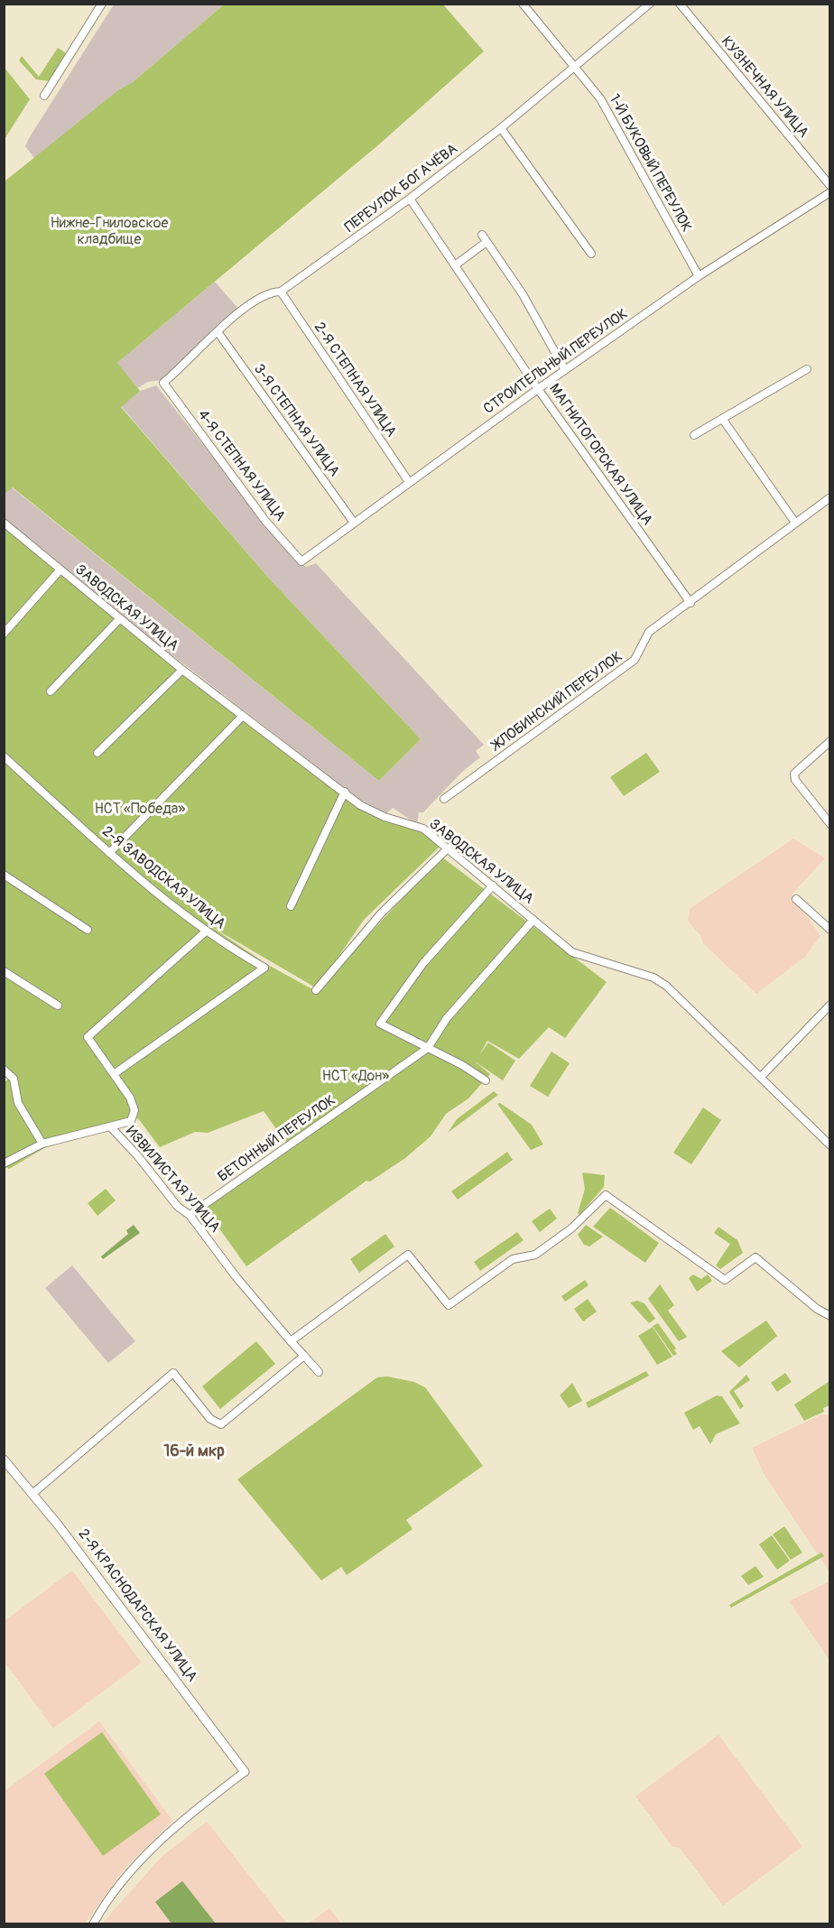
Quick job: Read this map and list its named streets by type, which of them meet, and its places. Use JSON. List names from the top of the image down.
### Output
{
  "streets": {
    "street": [
      "КУЗНЕЧНАЯ УЛИЦА",
      "1-Й БУКОВЫЙ ПЕРЕУЛОК",
      "ПЕРЕУЛОК БОГАЧЁВА",
      "СТРОИТЕЛЬНЫЙ ПЕРЕУЛОК",
      "2-Я СТЕПНАЯ УЛИЦА",
      "3-Я СТЕПНАЯ УЛИЦА",
      "МАГНИТОГОРСКАЯ УЛИЦА",
      "4-Я СТЕПНАЯ УЛИЦА",
      "ЗАВОДСКАЯ УЛИЦА",
      "ЖЛОБИНСКИЙ ПЕРЕУЛОК",
      "2-Я ЗАВОДСКАЯ УЛИЦА",
      "БЕТОННЫЙ ПЕРЕУЛОК",
      "ИЗВИЛИСТАЯ УЛИЦА",
      "2-Я КРАСНОДАРСКАЯ УЛИЦА"
    ]
  },
  "crossings": [
    ["1-Й БУКОВЫЙ ПЕРЕУЛОК", "ПЕРЕУЛОК БОГАЧЁВА"],
    ["1-Й БУКОВЫЙ ПЕРЕУЛОК", "СТРОИТЕЛЬНЫЙ ПЕРЕУЛОК"],
    ["ПЕРЕУЛОК БОГАЧЁВА", "2-Я СТЕПНАЯ УЛИЦА"],
    ["ПЕРЕУЛОК БОГАЧЁВА", "3-Я СТЕПНАЯ УЛИЦА"],
    ["ПЕРЕУЛОК БОГАЧЁВА", "МАГНИТОГОРСКАЯ УЛИЦА"],
    ["ПЕРЕУЛОК БОГАЧЁВА", "4-Я СТЕПНАЯ УЛИЦА"],
    ["СТРОИТЕЛЬНЫЙ ПЕРЕУЛОК", "2-Я СТЕПНАЯ УЛИЦА"],
    ["СТРОИТЕЛЬНЫЙ ПЕРЕУЛОК", "3-Я СТЕПНАЯ УЛИЦА"],
    ["СТРОИТЕЛЬНЫЙ ПЕРЕУЛОК", "МАГНИТОГОРСКАЯ УЛИЦА"],
    ["СТРОИТЕЛЬНЫЙ ПЕРЕУЛОК", "4-Я СТЕПНАЯ УЛИЦА"],
    ["МАГНИТОГОРСКАЯ УЛИЦА", "ЖЛОБИНСКИЙ ПЕРЕУЛОК"],
    ["ЗАВОДСКАЯ УЛИЦА", "БЕТОННЫЙ ПЕРЕУЛОК"],
    ["2-Я ЗАВОДСКАЯ УЛИЦА", "ИЗВИЛИСТАЯ УЛИЦА"],
    ["БЕТОННЫЙ ПЕРЕУЛОК", "ИЗВИЛИСТАЯ УЛИЦА"]
  ],
  "districts": ["16-й мкр"],
  "parks": ["Нижне-Гниловское кладбище", "НСТ «Победа»", "НСТ «Дон»"]
}
